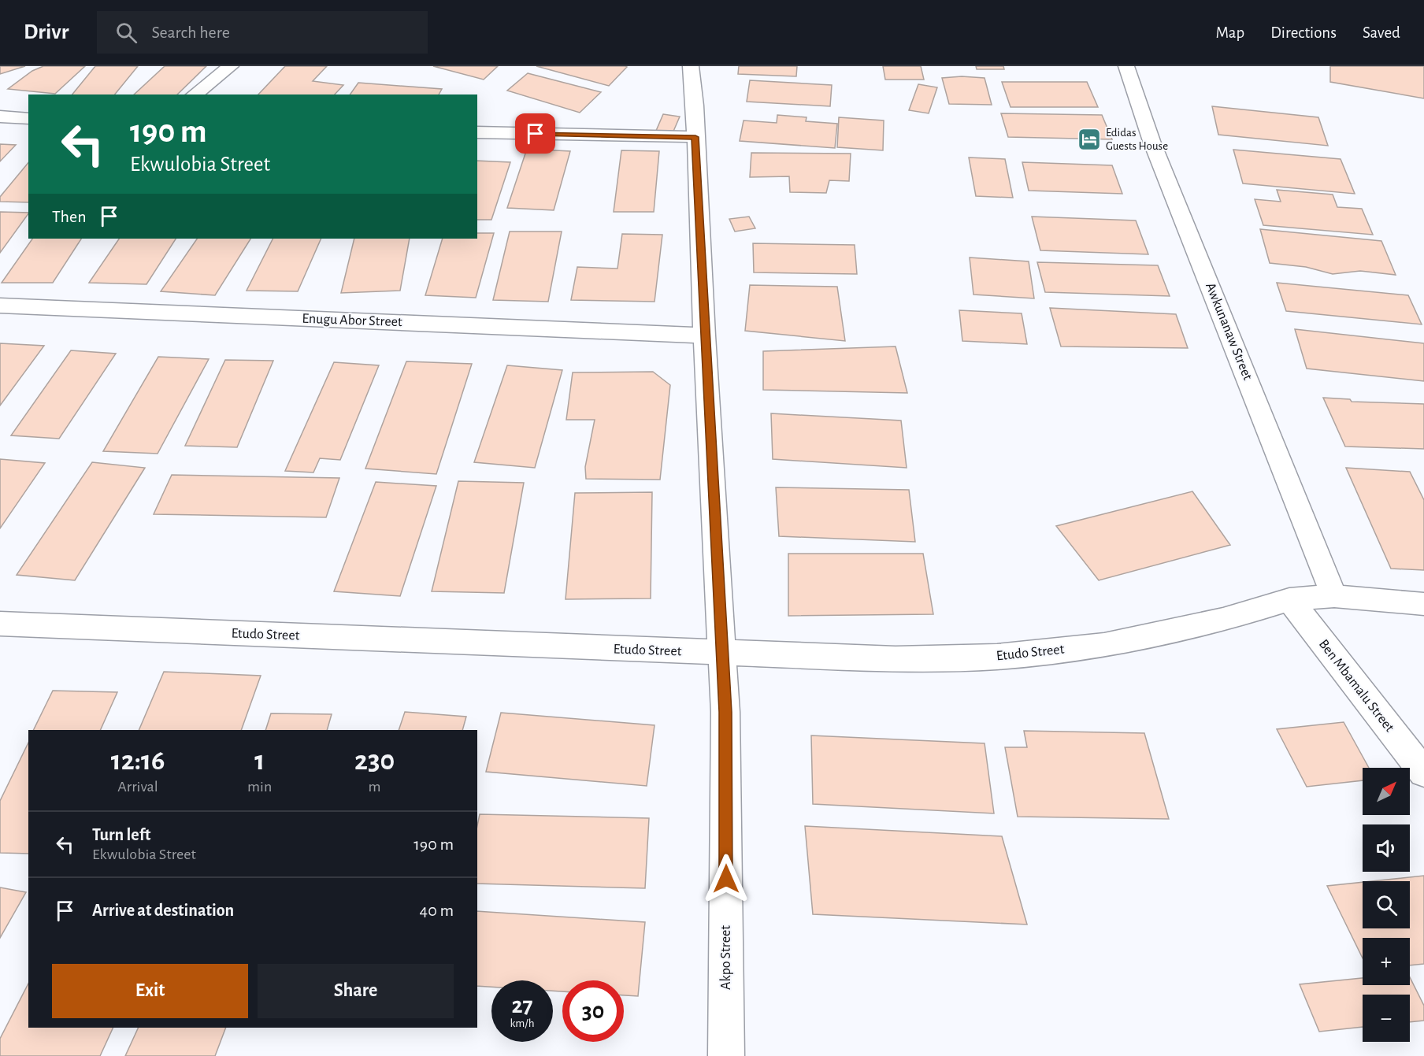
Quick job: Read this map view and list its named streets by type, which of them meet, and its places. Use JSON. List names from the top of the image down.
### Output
{
  "streets": {
    "street": [
      "Enugu Abor Street",
      "Awkunanaw Street",
      "Etudo Street",
      "Ben Mbamalu Street",
      "Akpo Street"
    ]
  },
  "crossings": [
    ["Enugu Abor Street", "Akpo Street"],
    ["Awkunanaw Street", "Etudo Street"],
    ["Etudo Street", "Ben Mbamalu Street"],
    ["Etudo Street", "Akpo Street"]
  ],
  "places": {
    "hotel": ["Edidas Guests House"]
  },
  "north": "top right",
  "page": {
    "header": "Drivr",
    "search": "Search here",
    "nav": ["Map", "Directions", "Saved"],
    "turn": ["190 m", "Ekwulobia Street"],
    "then": "Then",
    "eta": [
      "12:16",
      "Arrival",
      "1",
      "min",
      "230",
      "m"
    ],
    "map_buttons": ["+", "−"],
    "list": [
      {
        "name": "Turn left",
        "note": "Ekwulobia Street",
        "value": "190 m"
      },
      {
        "name": "Arrive at destination",
        "value": "40 m"
      }
    ],
    "buttons": ["Exit", "Share"],
    "speed": "27 km/h",
    "limit": "30"
  }
}
